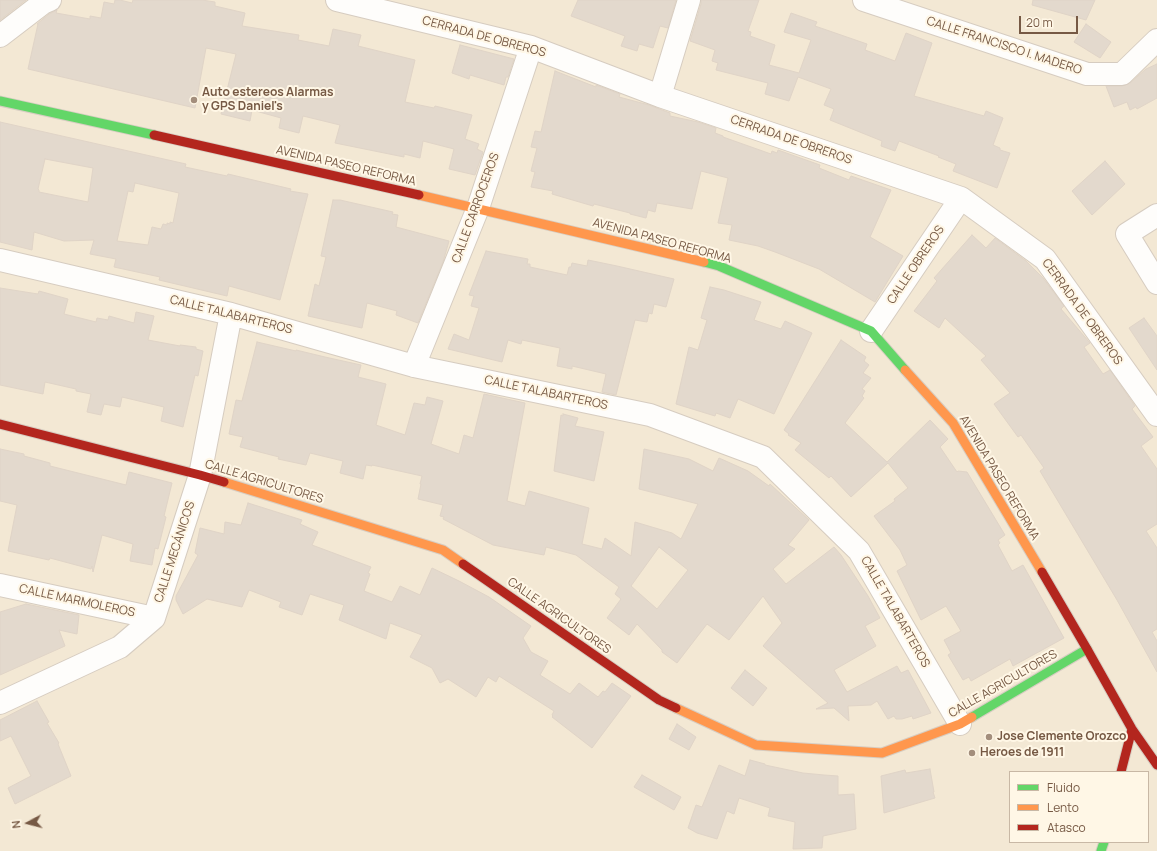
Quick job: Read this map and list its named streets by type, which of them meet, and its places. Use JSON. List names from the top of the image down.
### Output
{
  "streets": {
    "main road": ["AVENIDA PASEO REFORMA", "CALLE AGRICULTORES"],
    "street": [
      "CERRADA DE OBREROS",
      "CALLE FRANCISCO I. MADERO",
      "CALLE CARROCEROS",
      "CALLE OBREROS",
      "CALLE TALABARTEROS",
      "CALLE MECÁNICOS",
      "CALLE MARMOLEROS"
    ]
  },
  "crossings": [
    ["CERRADA DE OBREROS", "CALLE CARROCEROS"],
    ["CERRADA DE OBREROS", "CALLE OBREROS"],
    ["AVENIDA PASEO REFORMA", "CALLE CARROCEROS"],
    ["AVENIDA PASEO REFORMA", "CALLE OBREROS"],
    ["AVENIDA PASEO REFORMA", "CALLE AGRICULTORES"],
    ["CALLE CARROCEROS", "CALLE TALABARTEROS"],
    ["CALLE TALABARTEROS", "CALLE AGRICULTORES"],
    ["CALLE TALABARTEROS", "CALLE MECÁNICOS"],
    ["CALLE AGRICULTORES", "CALLE MECÁNICOS"],
    ["CALLE MECÁNICOS", "CALLE MARMOLEROS"]
  ],
  "places": ["Auto estereos Alarmas y GPS Daniel's", "Jose Clemente Orozco", "Heroes de 1911"],
  "legend": ["Fluido", "Lento", "Atasco"],
  "scale_bar": "20 m",
  "north": "left"
}
